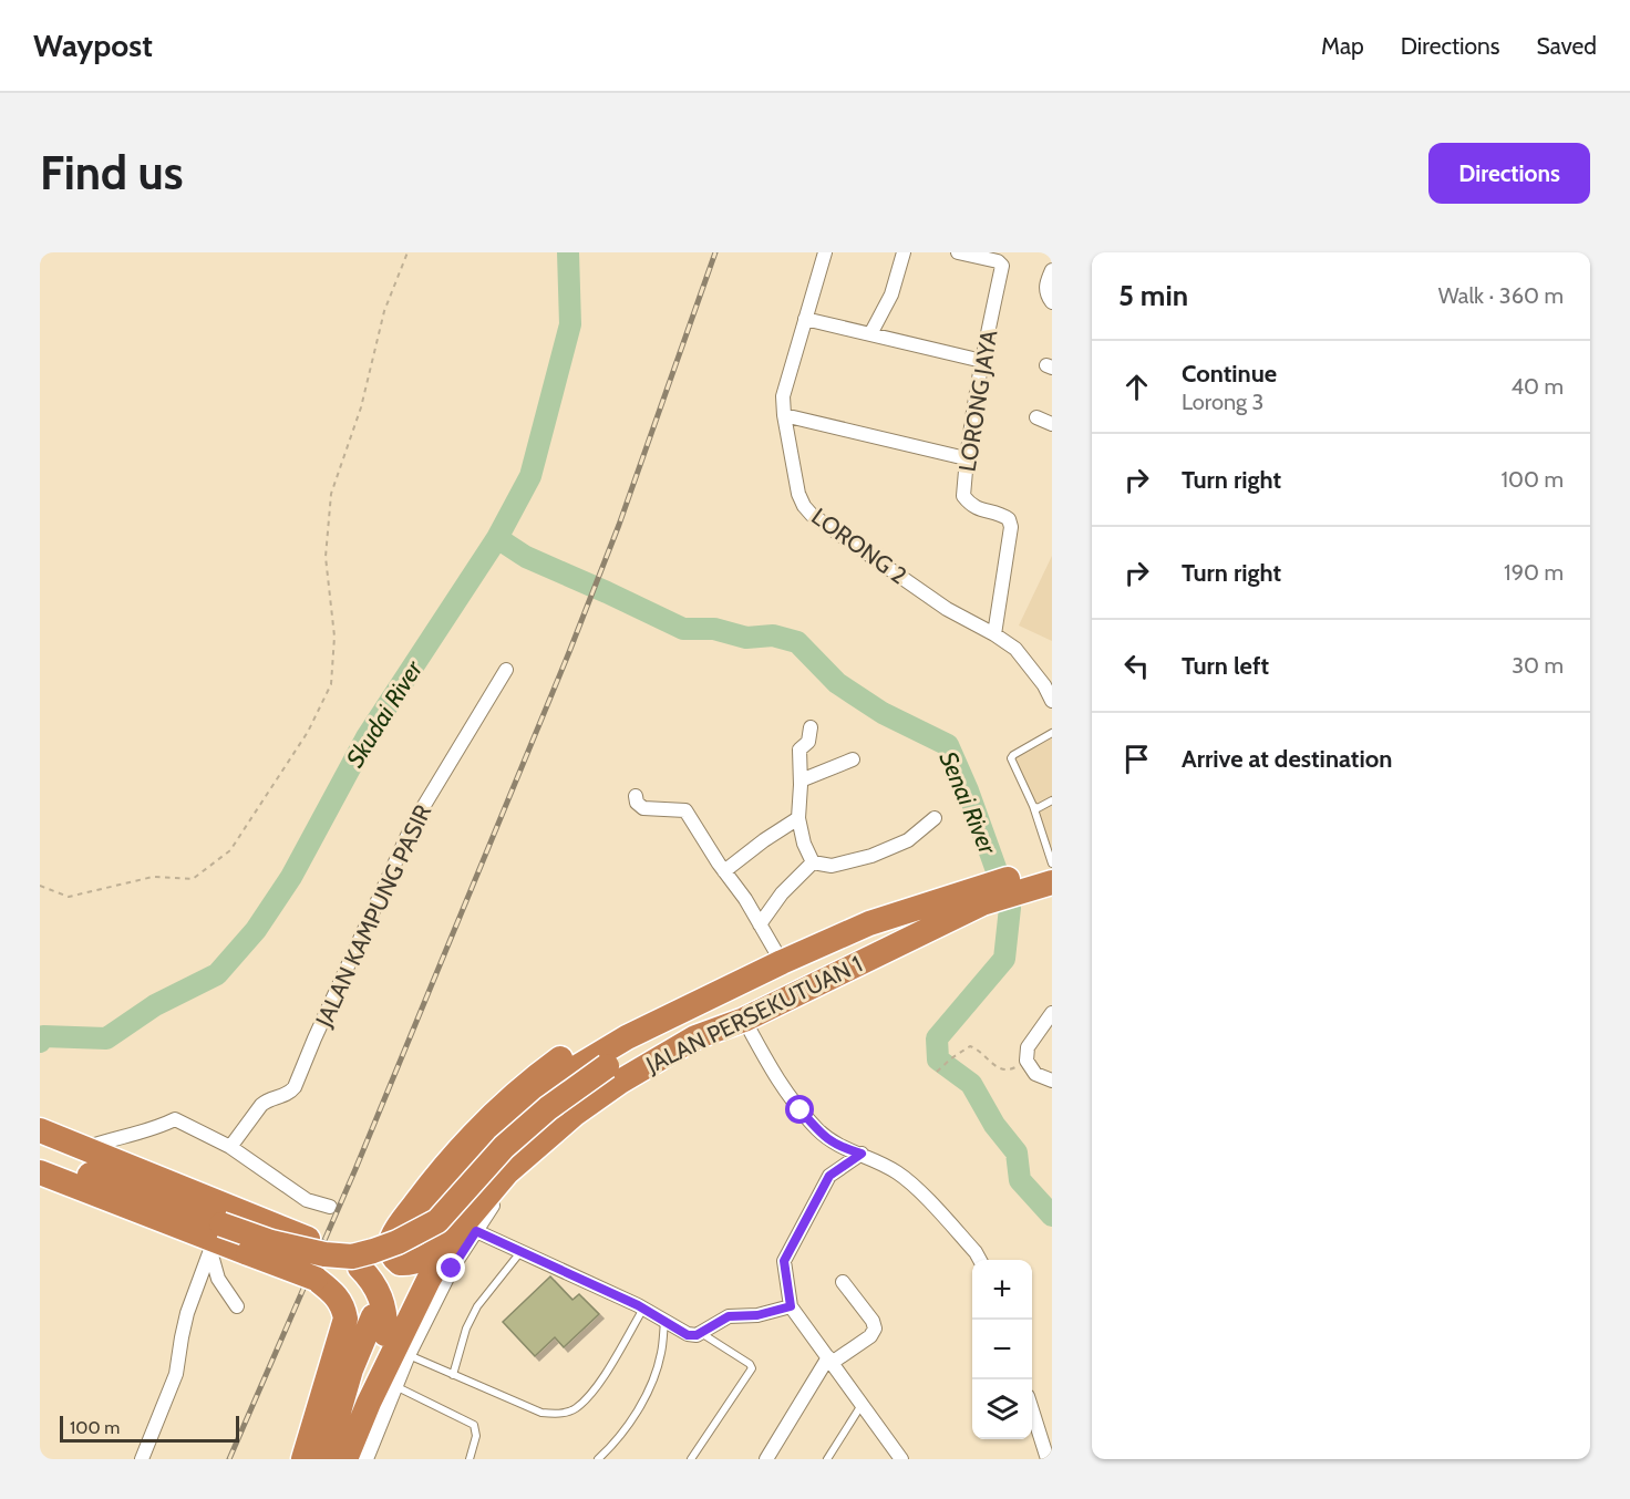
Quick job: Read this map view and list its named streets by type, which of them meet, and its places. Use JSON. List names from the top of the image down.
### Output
{
  "streets": {
    "highway": ["JALAN PERSEKUTUAN 1"],
    "street": ["LORONG JAYA", "LORONG 2", "JALAN KAMPUNG PASIR"]
  },
  "crossings": [
    ["LORONG JAYA", "LORONG 2"]
  ],
  "water": ["Skudai River", "Senai River"],
  "scale_bar": "100 m",
  "page": {
    "header": "Waypost",
    "nav": ["Map", "Directions", "Saved"],
    "buttons": "Directions",
    "title": "Find us",
    "heading": ["5 min", "Walk · 360 m"],
    "list": [
      ["Continue", "Lorong 3", "40 m"],
      ["Turn right", "100 m"],
      ["Turn right", "190 m"],
      ["Turn left", "30 m"],
      "Arrive at destination"
    ],
    "map_buttons": ["+", "−"],
    "scale": "100 m"
  }
}
